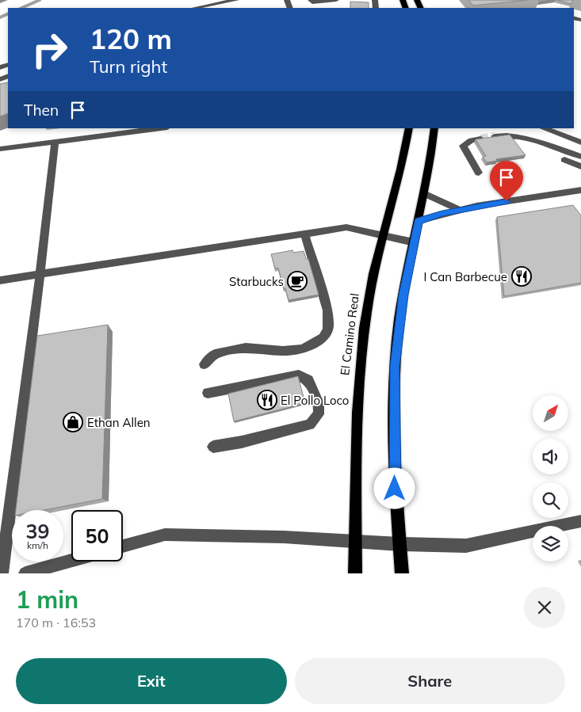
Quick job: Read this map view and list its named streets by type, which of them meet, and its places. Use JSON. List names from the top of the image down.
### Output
{
  "streets": {
    "main road": ["El Camino Real"]
  },
  "places": {
    "restaurant": ["I Can Barbecue", "El Pollo Loco"],
    "cafe": ["Starbucks"],
    "shop": ["Ethan Allen"]
  },
  "north": "top right",
  "page": {
    "turn": ["120 m", "Turn right"],
    "then": "Then",
    "speed": "39 km/h",
    "limit": "50",
    "heading": ["1 min", "170 m · 16:53"],
    "buttons": ["Exit", "Share"]
  }
}
